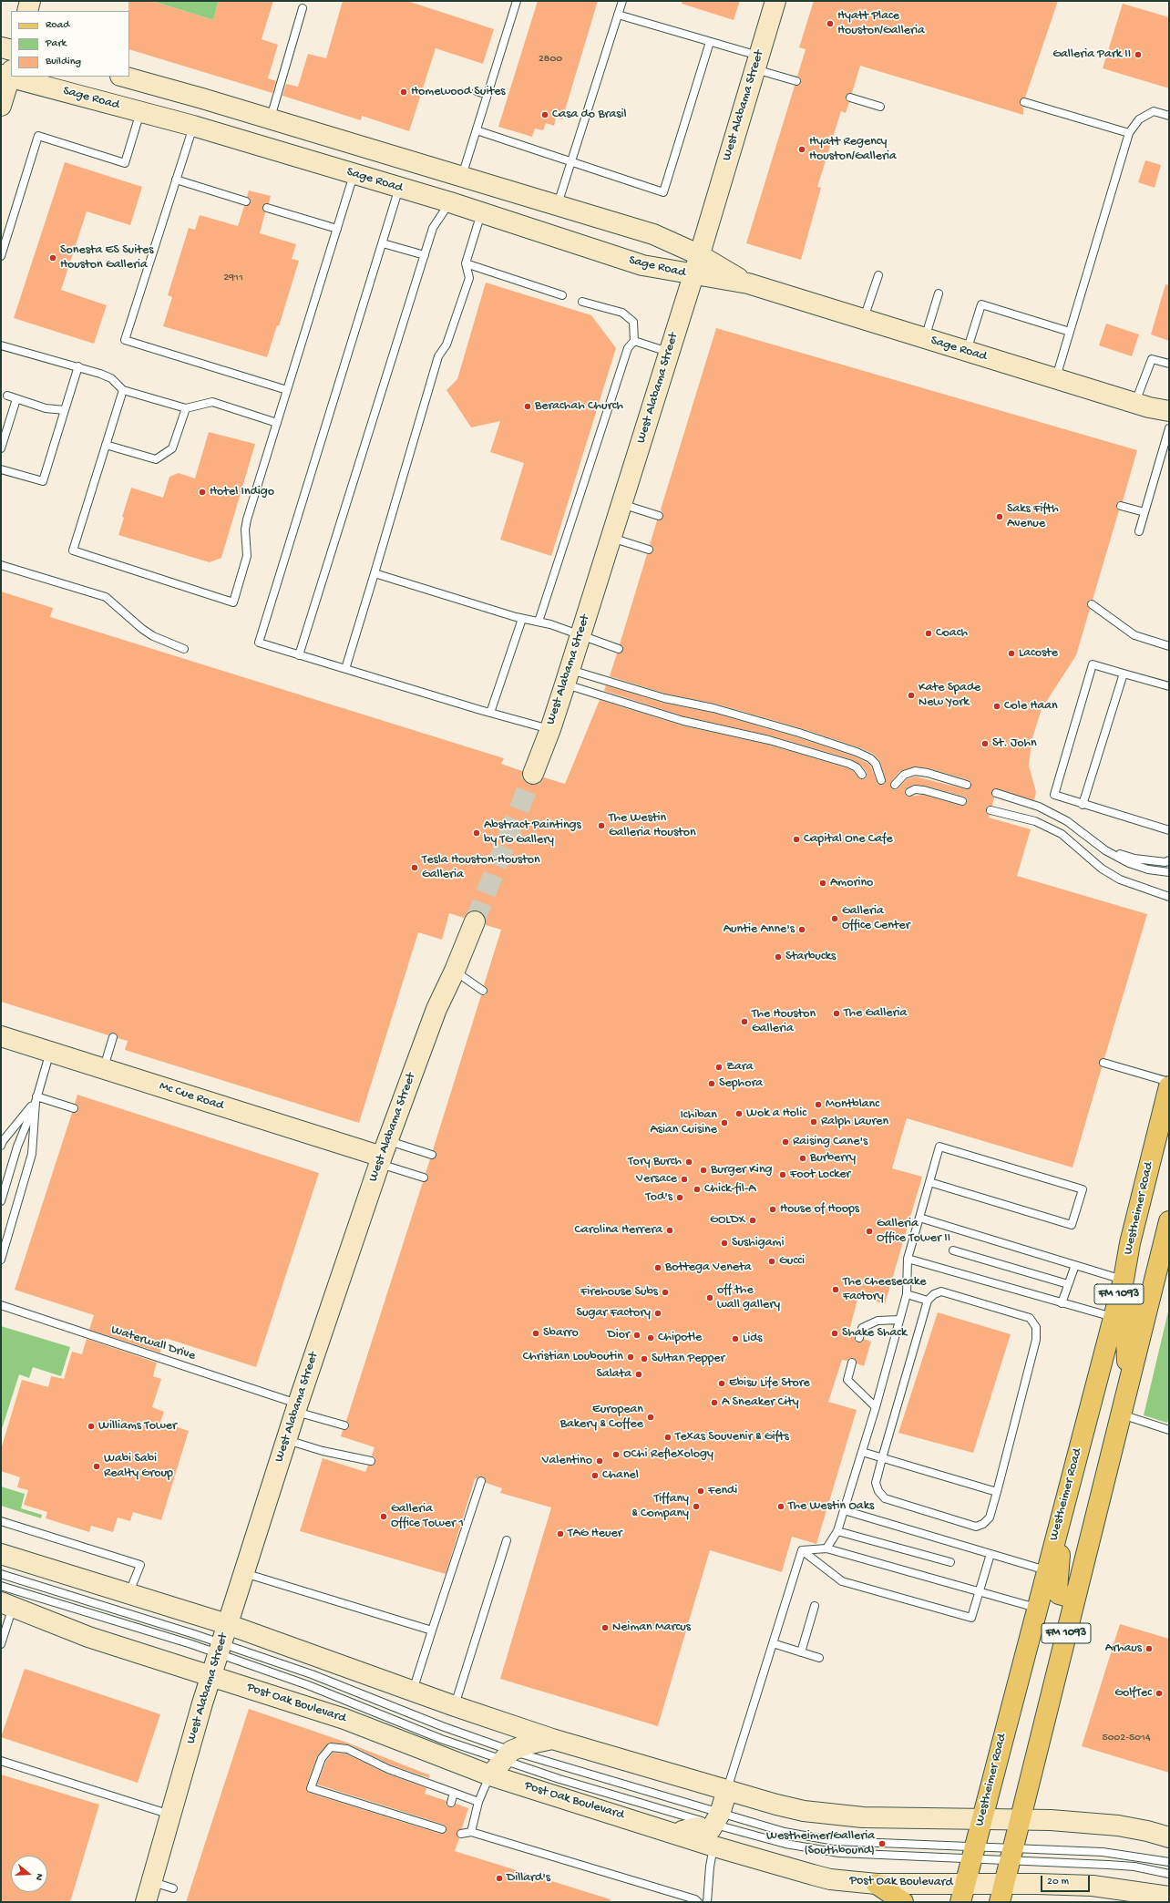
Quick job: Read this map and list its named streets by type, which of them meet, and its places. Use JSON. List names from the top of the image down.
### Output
{
  "streets": {
    "main road": [
      "Sage Road",
      "West Alabama Street",
      "Mc Cue Road",
      "Westheimer Road",
      "FM 1093",
      "Post Oak Boulevard"
    ],
    "lane": ["Waterwall Drive"]
  },
  "crossings": [
    ["Sage Road", "West Alabama Street"],
    ["West Alabama Street", "Mc Cue Road"],
    ["West Alabama Street", "Waterwall Drive"],
    ["West Alabama Street", "Post Oak Boulevard"],
    ["Westheimer Road", "Post Oak Boulevard"],
    ["FM 1093", "Post Oak Boulevard"]
  ],
  "places": [
    "Hyatt Place Houston/Galleria",
    "Galleria Park II",
    "Homewood Suites",
    "Casa do Brasil",
    "Hyatt Regency Houston/Galleria",
    "Sonesta ES Suites Houston Galleria",
    "Berachah Church",
    "Hotel Indigo",
    "Saks Fifth Avenue",
    "Coach",
    "Lacoste",
    "Kate Spade New York",
    "Cole Haan",
    "St. John",
    "The Westin Galleria Houston",
    "Abstract Paintings by TG Gallery",
    "Capital One Cafe",
    "Tesla Houston-Houston Galleria",
    "Amorino",
    "Galleria Office Center",
    "Auntie Anne's",
    "Starbucks",
    "The Galleria",
    "The Houston Galleria",
    "Zara",
    "Sephora",
    "Montblanc",
    "Wok a Holic",
    "Ralph Lauren",
    "Ichiban Asian Cuisine",
    "Raising Cane's",
    "Burberry",
    "Tory Burch",
    "Burger King",
    "Foot Locker",
    "Versace",
    "Chick-fil-A",
    "Tod's",
    "House of Hoops",
    "GOLDX",
    "Carolina Herrera",
    "Galleria Office Tower II",
    "Sushigami",
    "Gucci",
    "Bottega Veneta",
    "The Cheesecake Factory",
    "Firehouse Subs",
    "off the wall gallery",
    "Sugar Factory",
    "Sbarro",
    "Shake Shack",
    "Dior",
    "Chipotle",
    "Lids",
    "Christian Louboutin",
    "Sultan Pepper",
    "Salata",
    "Ebisu Life Store",
    "A Sneaker City",
    "European Bakery & Coffee",
    "Williams Tower",
    "Texas Souvenir & Gifts",
    "OChi Reflexology",
    "Valentino",
    "Wabi Sabi Realty Group",
    "Chanel",
    "Fendi",
    "Tiffany & Company",
    "The Westin Oaks",
    "Galleria Office Tower 1",
    "TAG Heuer",
    "Neiman Marcus",
    "Arhaus",
    "GolfTec",
    "Westheimer/Galleria (Southbound)",
    "Dillard's"
  ],
  "house_numbers": ["2800", "2911", "5002-5014"],
  "legend": ["Road", "Park", "Building"],
  "scale_bar": "20 m",
  "north": "right"
}
